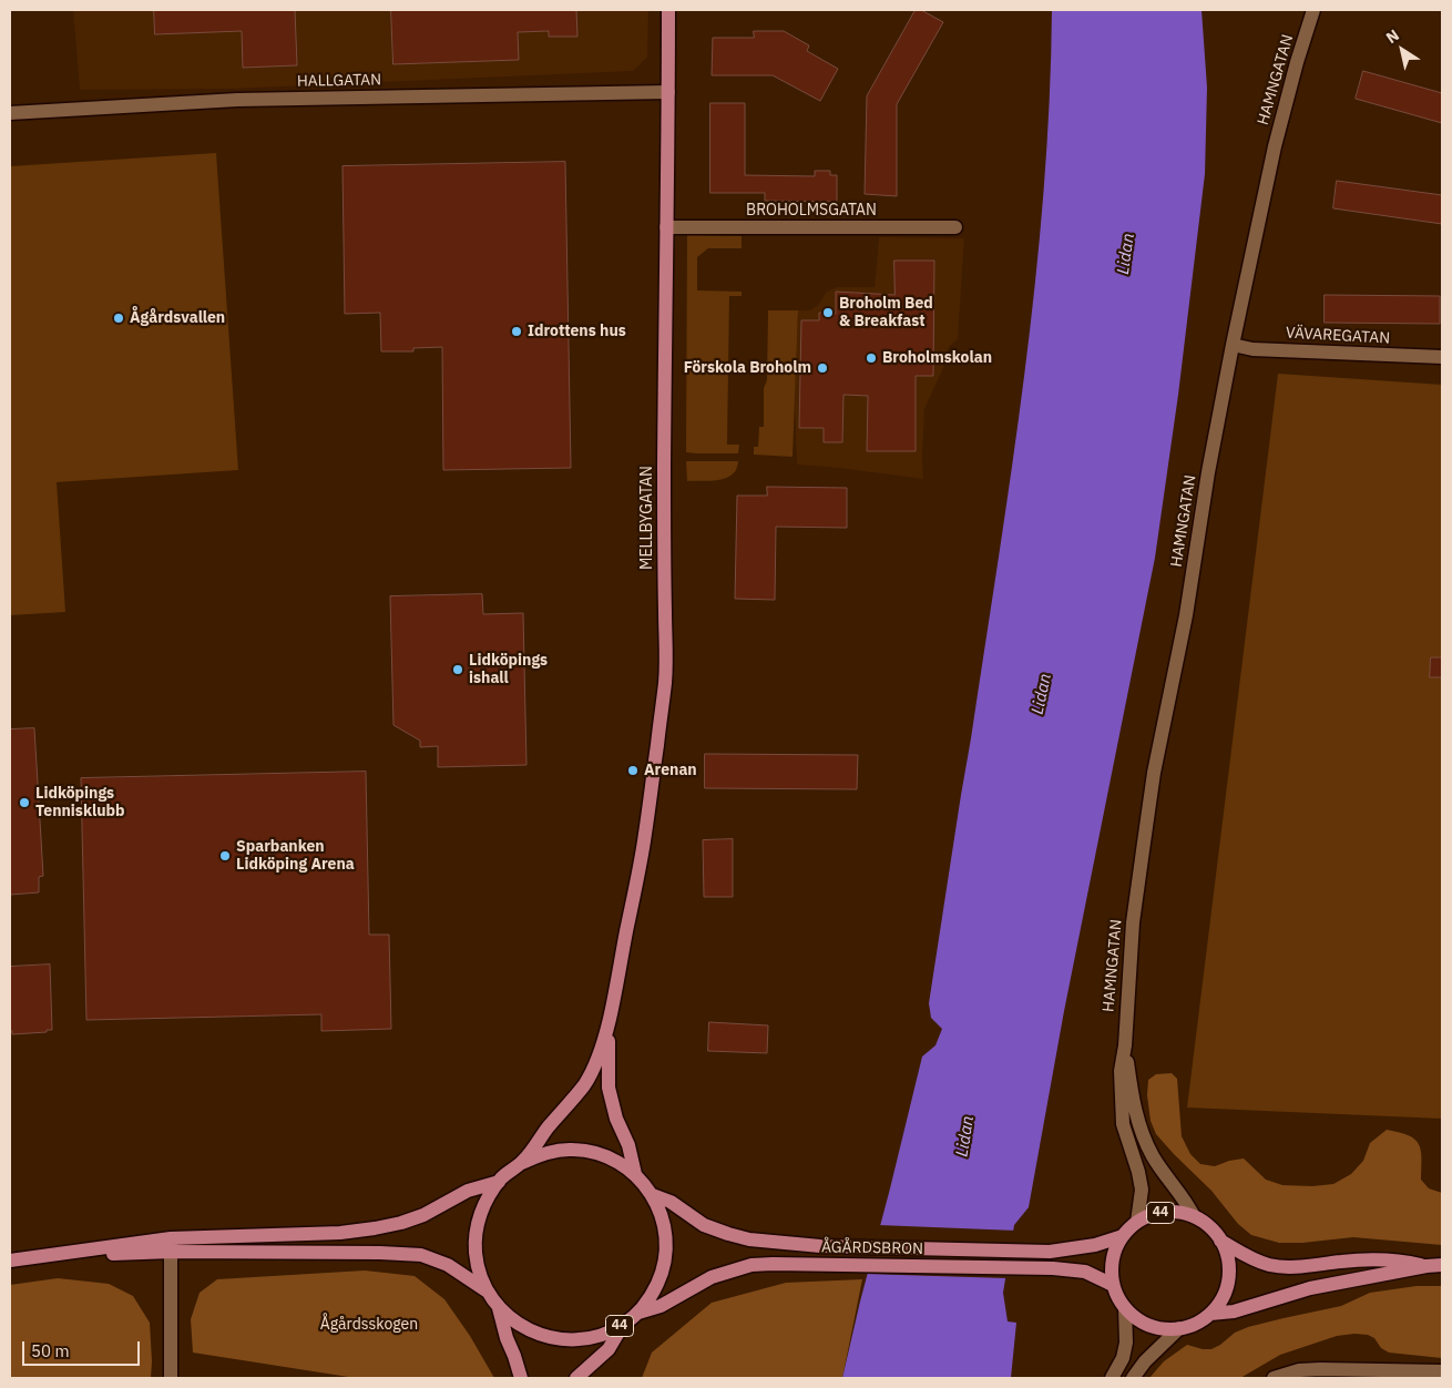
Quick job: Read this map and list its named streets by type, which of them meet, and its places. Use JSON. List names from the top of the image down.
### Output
{
  "streets": {
    "main road": ["MELLBYGATAN", "44", "ÅGÅRDSBRON"],
    "street": [
      "HAMNGATAN",
      "HALLGATAN",
      "BROHOLMSGATAN",
      "VÄVAREGATAN"
    ]
  },
  "crossings": [
    ["HAMNGATAN", "VÄVAREGATAN"],
    ["HALLGATAN", "MELLBYGATAN"],
    ["BROHOLMSGATAN", "MELLBYGATAN"],
    ["MELLBYGATAN", "44"],
    ["MELLBYGATAN", "ÅGÅRDSBRON"],
    ["44", "ÅGÅRDSBRON"]
  ],
  "water": ["Lidan"],
  "parks": ["Ågårdsskogen"],
  "places": [
    "Broholm Bed & Breakfast",
    "Ågårdsvallen",
    "Idrottens hus",
    "Broholmskolan",
    "Förskola Broholm",
    "Lidköpings ishall",
    "Arenan",
    "Lidköpings Tennisklubb",
    "Sparbanken Lidköping Arena"
  ],
  "scale_bar": "50 m",
  "north": "top left"
}
